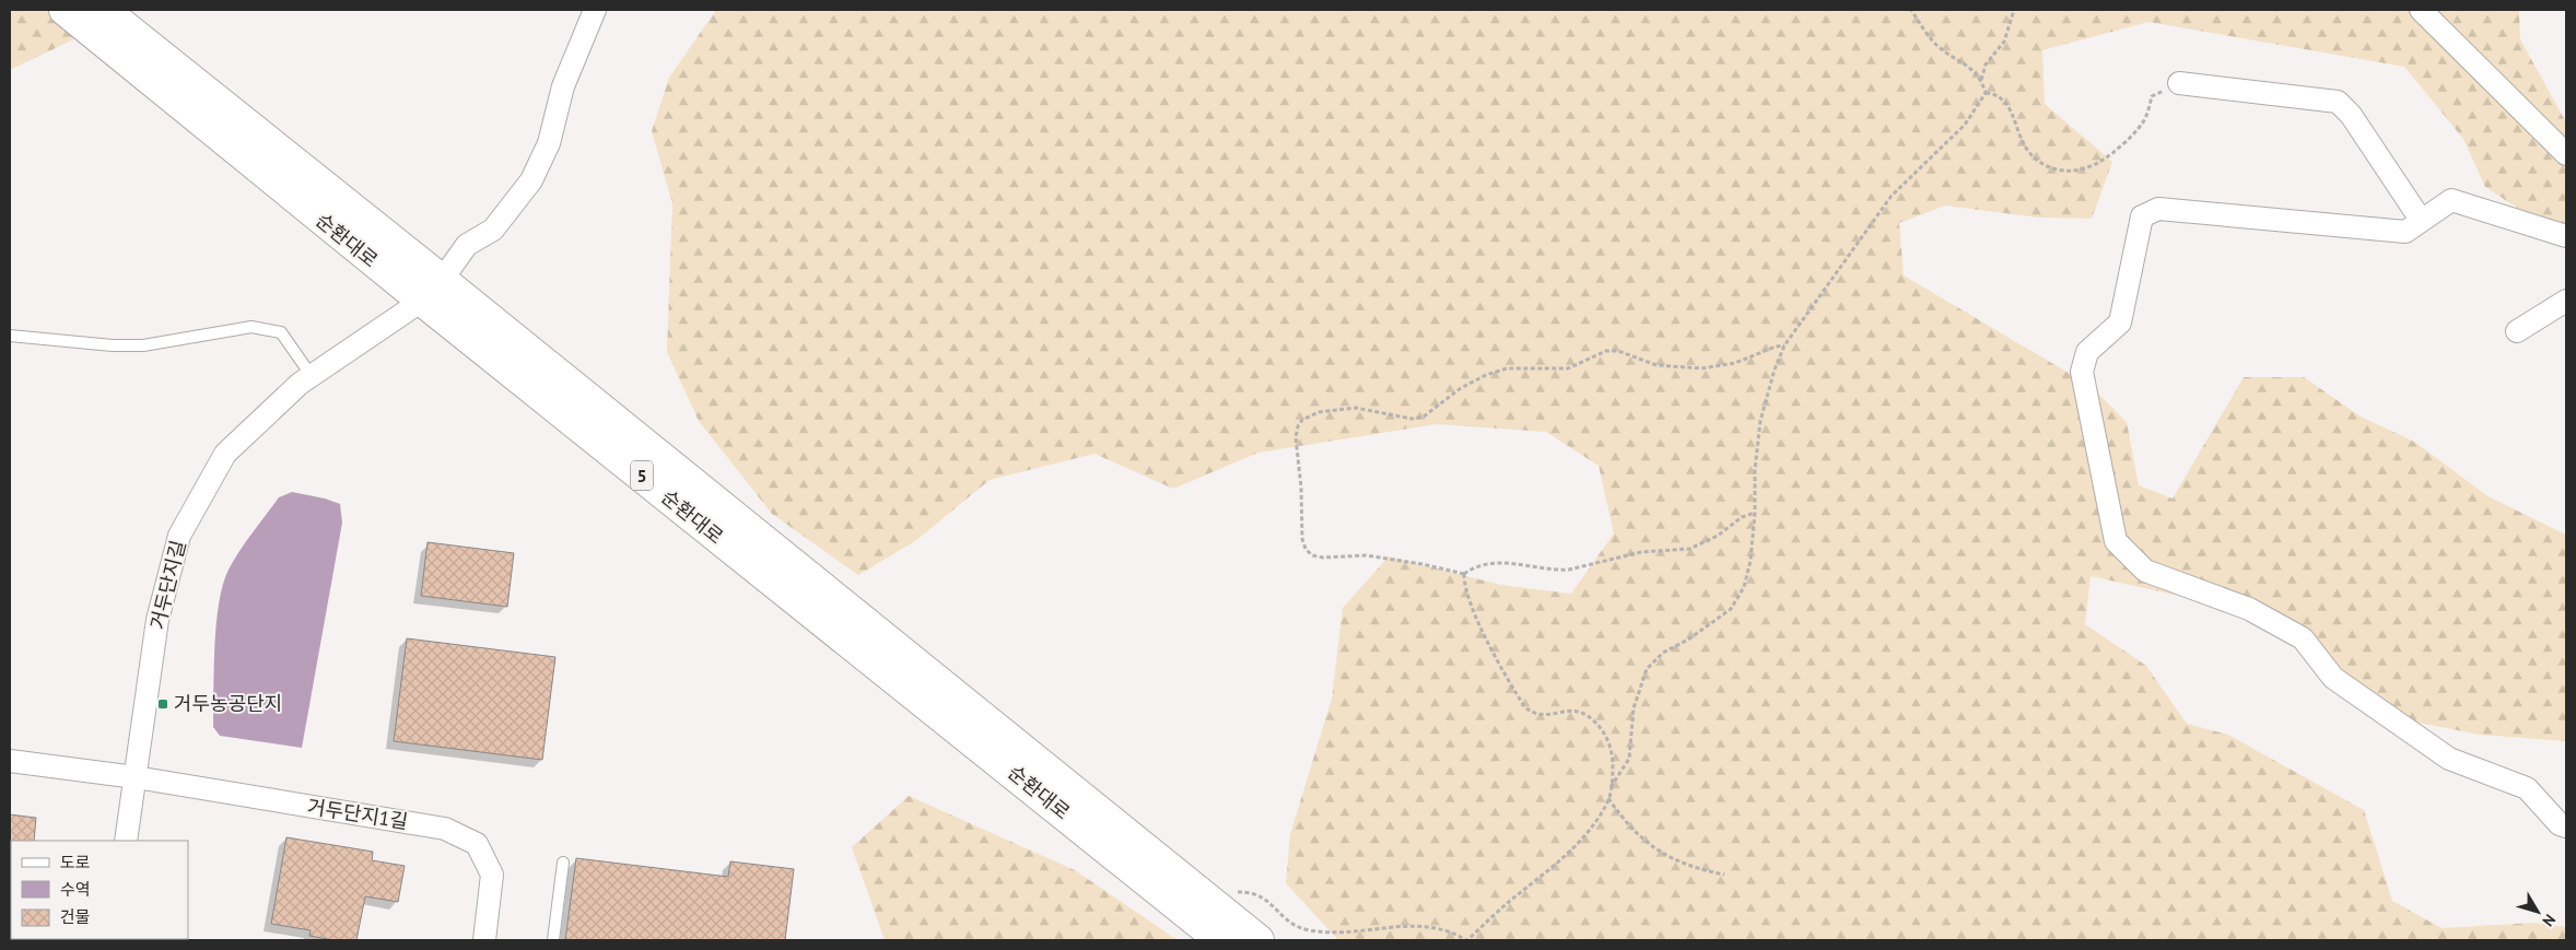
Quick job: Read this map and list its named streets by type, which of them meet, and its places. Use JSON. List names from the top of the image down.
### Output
{
  "streets": {
    "main road": ["순환대로", "5"],
    "street": ["거두단지길", "거두단지1길"]
  },
  "crossings": [
    ["순환대로", "거두단지길"],
    ["거두단지길", "거두단지1길"]
  ],
  "places": {
    "transit": ["거두농공단지"]
  },
  "legend": ["도로", "수역", "건물"],
  "north": "bottom right"
}
